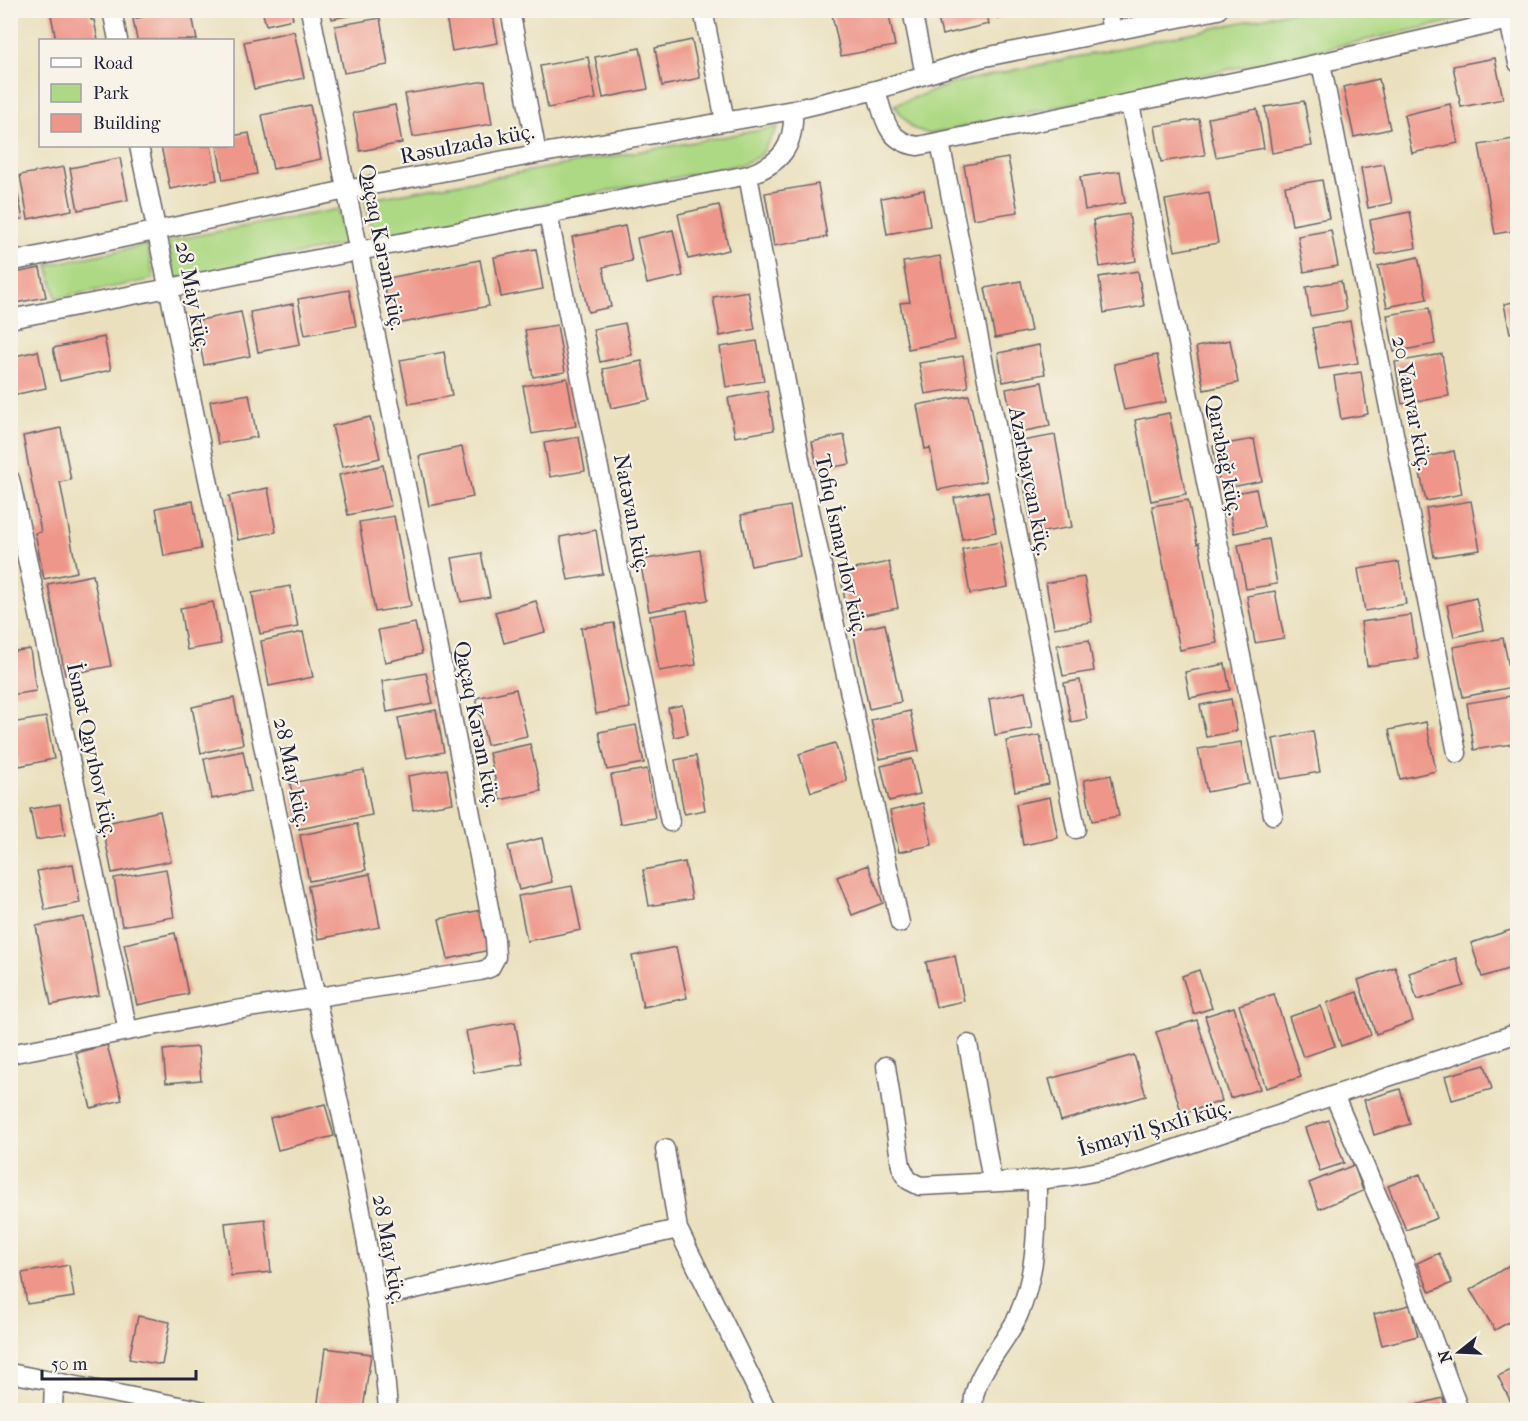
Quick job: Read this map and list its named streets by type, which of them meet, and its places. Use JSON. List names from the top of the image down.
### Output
{
  "streets": {
    "street": [
      "Rəsulzadə küç.",
      "Qaçaq Kərəm küç.",
      "28 May küç.",
      "20 Yanvar küç.",
      "Qarabağ küç.",
      "Azərbaycan küç.",
      "Natəvan küç.",
      "Tofiq İsmayılov küç.",
      "İsmət Qayıbov küç.",
      "İsmayil Şıxli küç."
    ]
  },
  "crossings": [
    ["Rəsulzadə küç.", "Qaçaq Kərəm küç."],
    ["Rəsulzadə küç.", "28 May küç."],
    ["Qaçaq Kərəm küç.", "28 May küç."],
    ["Qaçaq Kərəm küç.", "İsmət Qayıbov küç."]
  ],
  "legend": ["Road", "Park", "Building"],
  "scale_bar": "50 m",
  "north": "left"
}
